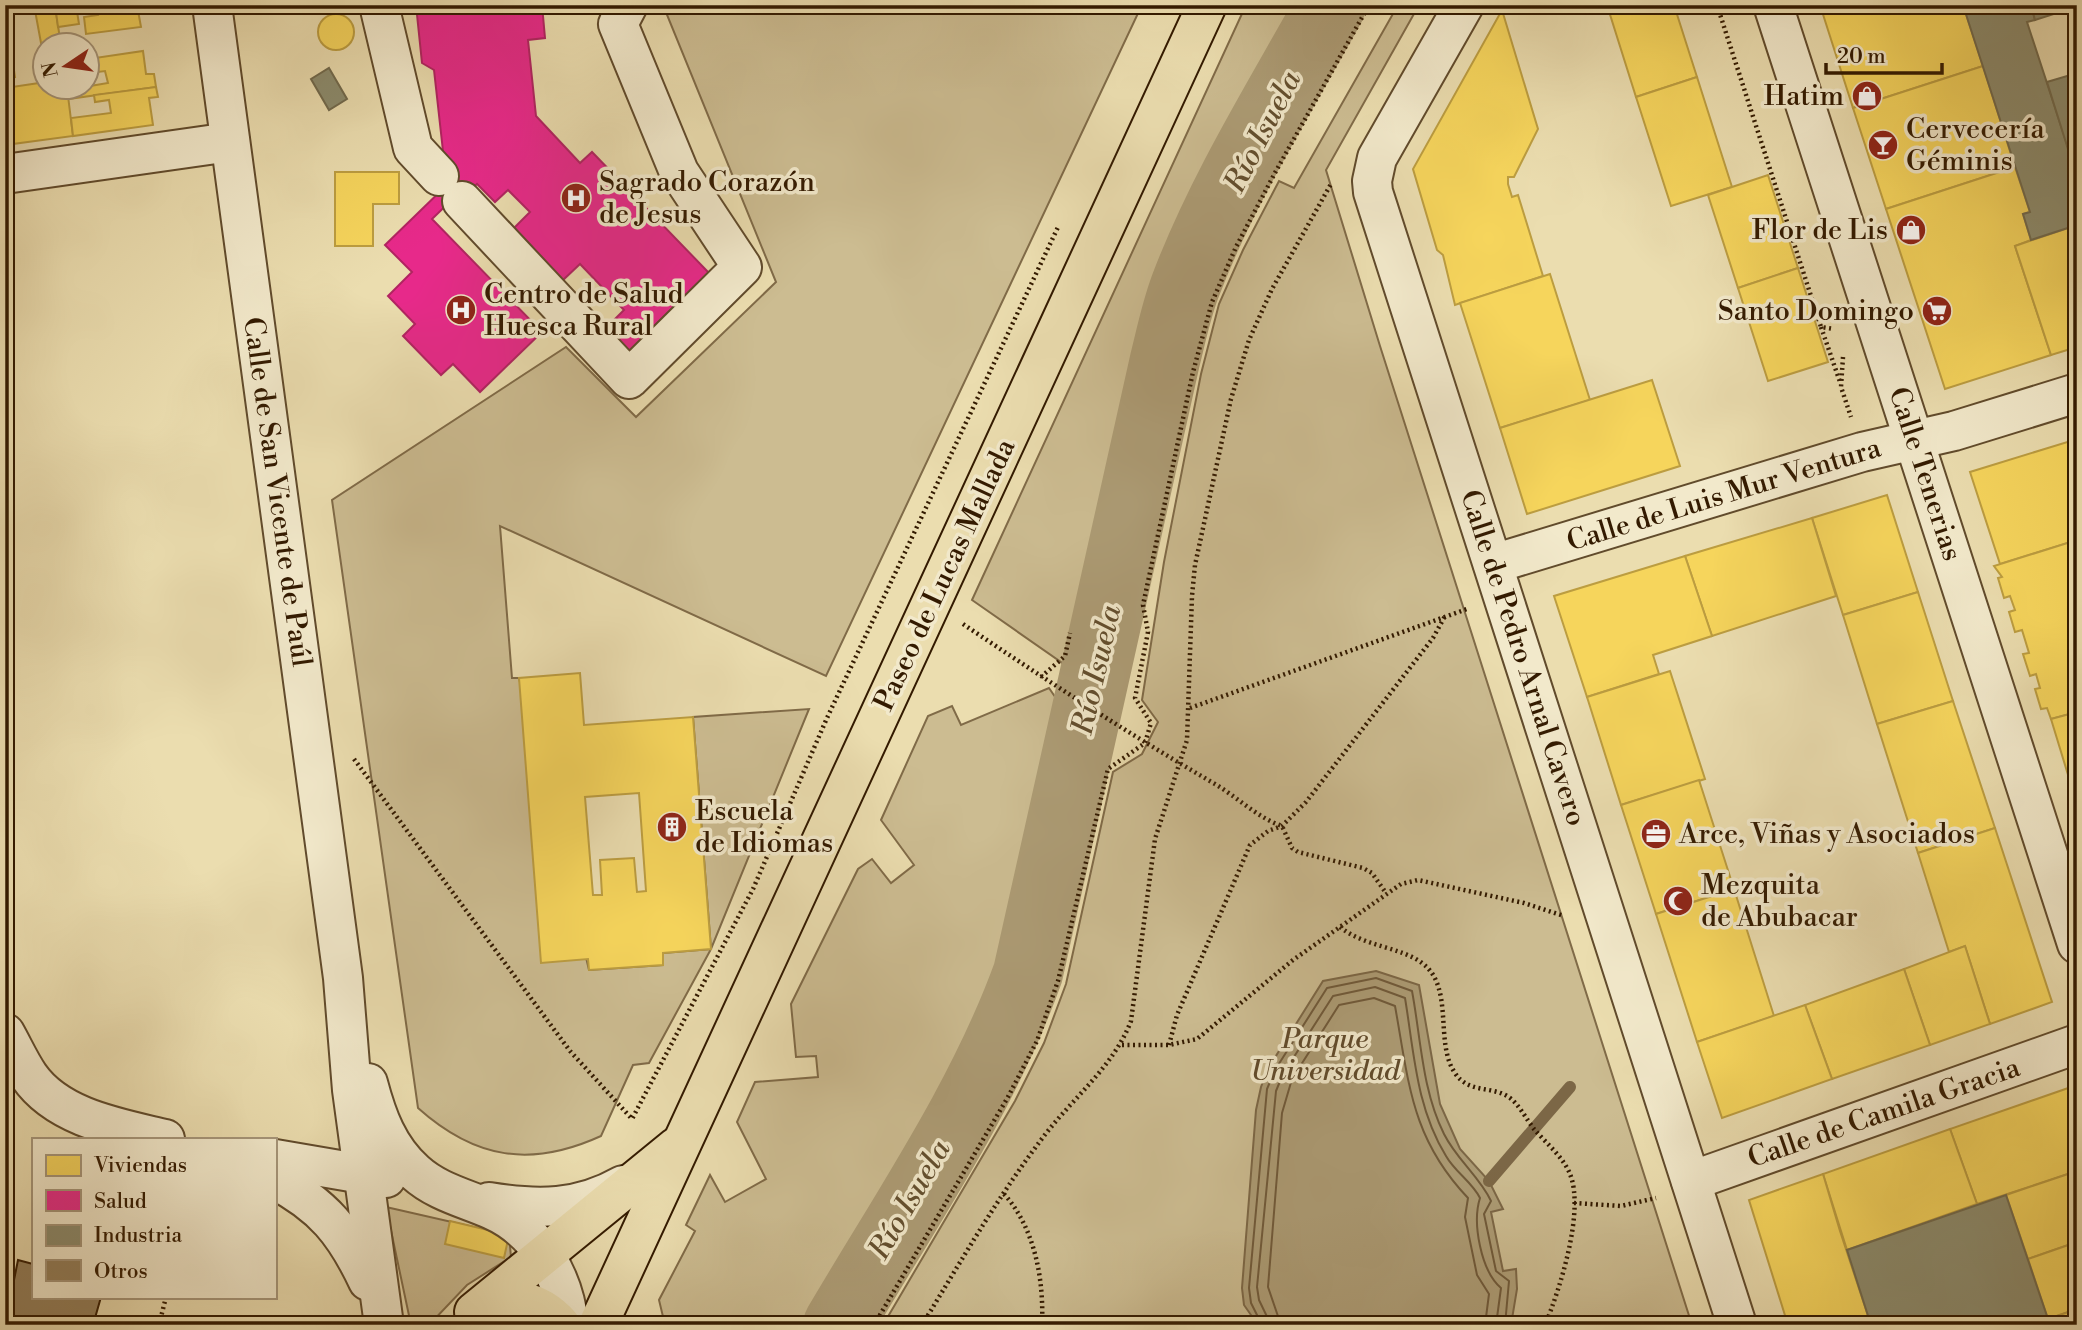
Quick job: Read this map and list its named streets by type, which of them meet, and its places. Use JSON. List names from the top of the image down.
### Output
{
  "streets": {
    "main road": ["Paseo de Lucas Mallada"],
    "street": [
      "Calle Tenerias",
      "Calle de San Vicente de Paúl",
      "Calle de Luis Mur Ventura",
      "Calle de Pedro Arnal Cavero",
      "Calle de Camila Gracia"
    ]
  },
  "crossings": [
    ["Calle Tenerias", "Calle de Luis Mur Ventura"],
    ["Calle de San Vicente de Paúl", "Paseo de Lucas Mallada"],
    ["Calle de Luis Mur Ventura", "Calle de Pedro Arnal Cavero"],
    ["Calle de Pedro Arnal Cavero", "Calle de Camila Gracia"]
  ],
  "water": ["Río Isuela"],
  "parks": ["Parque Universidad"],
  "places": {
    "shop": ["Hatim", "Flor de Lis"],
    "bar": ["Cervecería Géminis"],
    "hospital": ["Sagrado Corazón de Jesus", "Centro de Salud Huesca Rural"],
    "supermarket": ["Santo Domingo"],
    "building": ["Escuela de Idiomas"],
    "office": ["Arce, Viñas y Asociados"],
    "mosque": ["Mezquita de Abubacar"]
  },
  "legend": [
    "Viviendas",
    "Salud",
    "Industria",
    "Otros"
  ],
  "scale_bar": "20 m",
  "north": "left"
}
